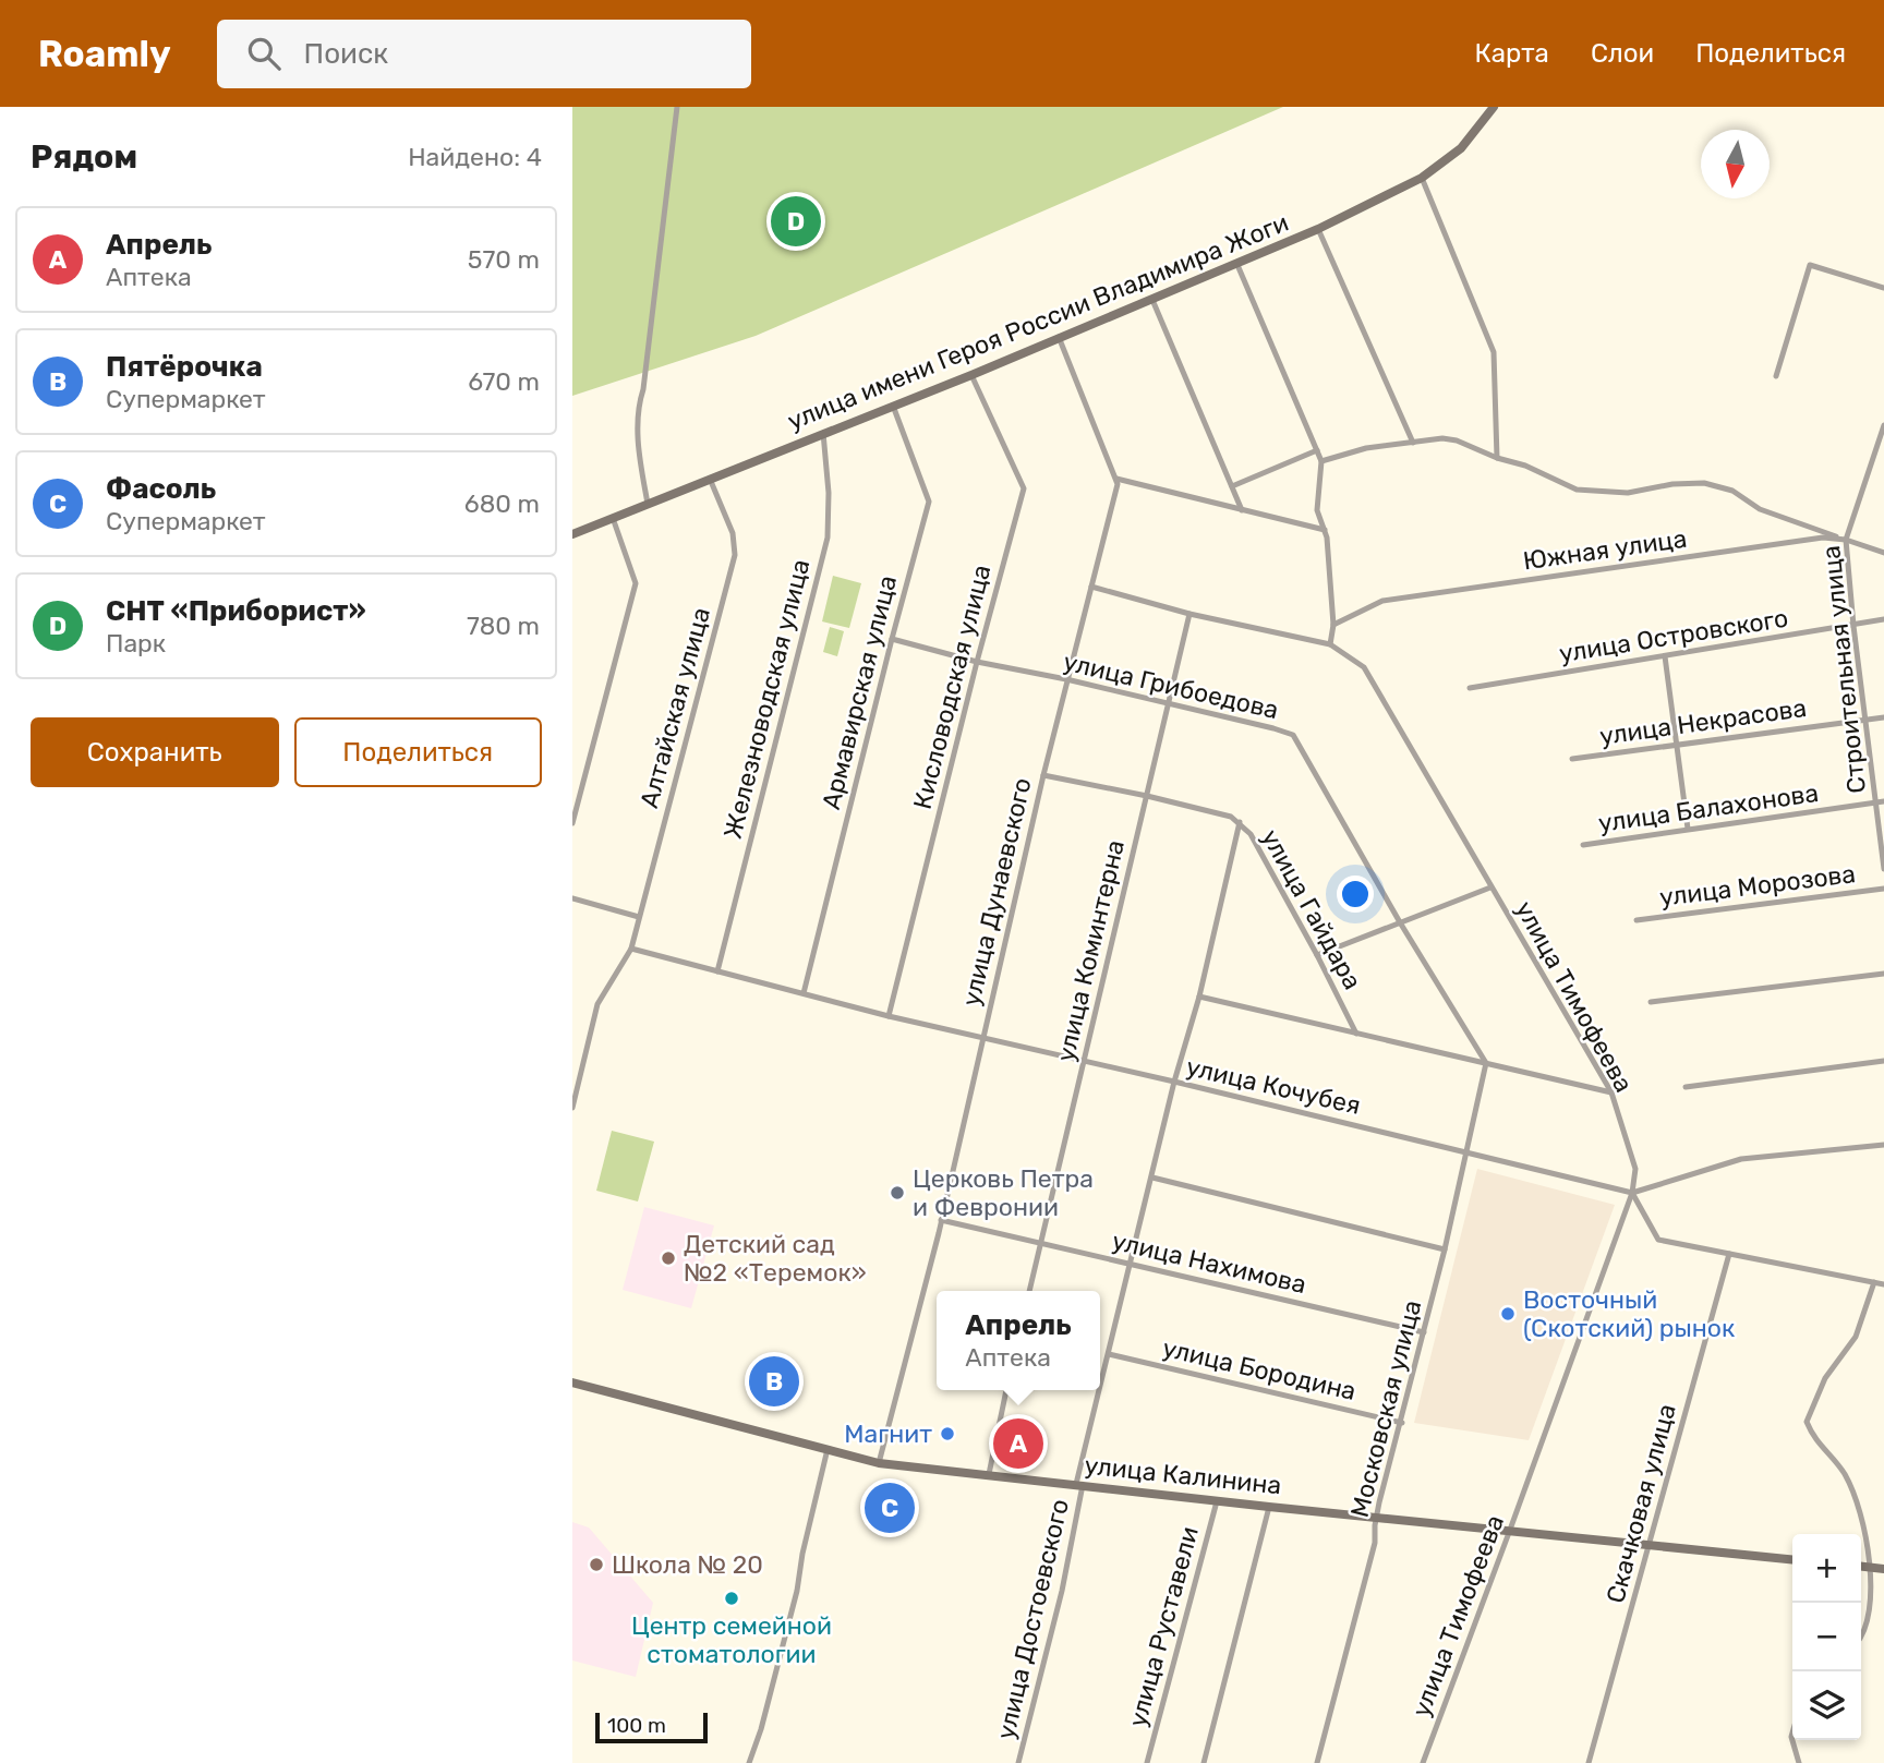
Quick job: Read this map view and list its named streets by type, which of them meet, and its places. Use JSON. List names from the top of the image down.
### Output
{
  "streets": {
    "main road": ["улица имени Героя России Владимира Жоги", "улица Калинина"],
    "street": [
      "Южная улица",
      "улица Островского",
      "Строительная улица",
      "улица Грибоедова",
      "Кисловодская улица",
      "Армавирская улица",
      "Железноводская улица",
      "Алтайская улица",
      "улица Некрасова",
      "улица Балахонова",
      "улица Морозова",
      "улица Дунаевского",
      "улица Гайдара",
      "улица Коминтерна",
      "улица Тимофеева",
      "улица Кочубея",
      "улица Нахимова",
      "улица Бородина",
      "Московская улица",
      "Скачковая улица",
      "улица Достоевского",
      "улица Руставели"
    ]
  },
  "crossings": [
    ["улица имени Героя России Владимира Жоги", "Кисловодская улица"],
    ["улица имени Героя России Владимира Жоги", "Армавирская улица"],
    ["улица имени Героя России Владимира Жоги", "Железноводская улица"],
    ["улица имени Героя России Владимира Жоги", "Алтайская улица"],
    ["Южная улица", "Строительная улица"],
    ["улица Островского", "Строительная улица"],
    ["Строительная улица", "улица Некрасова"],
    ["Строительная улица", "улица Балахонова"],
    ["улица Грибоедова", "Кисловодская улица"],
    ["улица Грибоедова", "Армавирская улица"],
    ["улица Грибоедова", "улица Дунаевского"],
    ["улица Грибоедова", "улица Коминтерна"],
    ["улица Грибоедова", "Московская улица"],
    ["Кисловодская улица", "улица Кочубея"],
    ["Армавирская улица", "улица Кочубея"],
    ["Железноводская улица", "улица Кочубея"],
    ["Алтайская улица", "улица Кочубея"],
    ["улица Дунаевского", "улица Гайдара"],
    ["улица Дунаевского", "улица Тимофеева"],
    ["улица Дунаевского", "улица Кочубея"],
    ["улица Дунаевского", "улица Нахимова"],
    ["улица Дунаевского", "улица Калинина"],
    ["улица Гайдара", "улица Коминтерна"],
    ["улица Гайдара", "улица Достоевского"],
    ["улица Коминтерна", "улица Тимофеева"],
    ["улица Коминтерна", "улица Кочубея"],
    ["улица Коминтерна", "улица Нахимова"],
    ["улица Тимофеева", "улица Кочубея"],
    ["улица Тимофеева", "улица Калинина"],
    ["улица Кочубея", "Московская улица"],
    ["улица Кочубея", "улица Достоевского"],
    ["улица Нахимова", "Московская улица"],
    ["улица Нахимова", "улица Достоевского"],
    ["улица Бородина", "Московская улица"],
    ["улица Бородина", "улица Достоевского"],
    ["Московская улица", "улица Калинина"],
    ["улица Калинина", "Скачковая улица"],
    ["улица Калинина", "улица Достоевского"],
    ["улица Калинина", "улица Руставели"]
  ],
  "places": [
    "Церковь Петра и Февронии",
    "Детский сад №2 «Теремок»",
    "Восточный (Скотский) рынок",
    "Магнит",
    "Школа № 20",
    "Центр cемейной cтоматологии"
  ],
  "scale_bar": "100 m",
  "north": "bottom",
  "page": {
    "header": "Roamly",
    "search": "Поиск",
    "nav": ["Карта", "Слои", "Поделиться"],
    "heading": ["Рядом", "Найдено: 4"],
    "pins": [
      "D",
      "B",
      "A",
      "C"
    ],
    "list": [
      {
        "mark": "A",
        "name": "Апрель",
        "note": "Аптека",
        "value": "570 m"
      },
      {
        "mark": "B",
        "name": "Пятёрочка",
        "note": "Супермаркет",
        "value": "670 m"
      },
      {
        "mark": "C",
        "name": "Фасоль",
        "note": "Супермаркет",
        "value": "680 m"
      },
      {
        "mark": "D",
        "name": "СНТ «Приборист»",
        "note": "Парк",
        "value": "780 m"
      }
    ],
    "buttons": ["Сохранить", "Поделиться"],
    "popup": ["Апрель", "Аптека"],
    "map_buttons": ["+", "−"],
    "scale": "100 m"
  }
}
